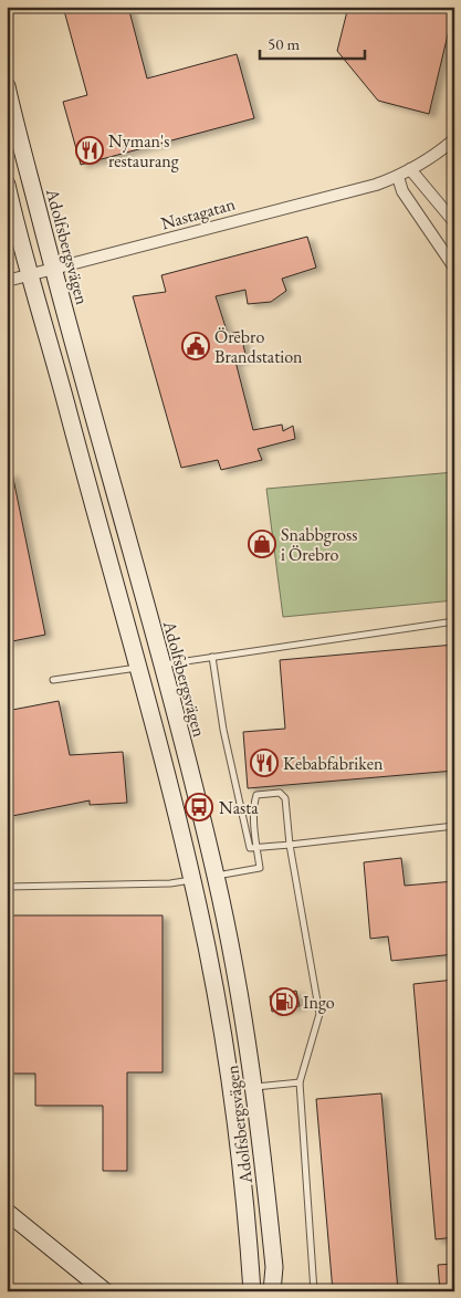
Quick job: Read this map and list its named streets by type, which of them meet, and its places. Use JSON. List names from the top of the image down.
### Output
{
  "streets": {
    "main road": ["Adolfsbergsvägen"],
    "street": ["Nastagatan"]
  },
  "crossings": [
    ["Nastagatan", "Adolfsbergsvägen"]
  ],
  "places": {
    "restaurant": ["Nyman's restaurang", "Kebabfabriken"],
    "public building": ["Örebro Brandstation"],
    "shop": ["Snabbgross i Örebro"],
    "bus stop": ["Nasta"],
    "fuel station": ["Ingo"]
  },
  "scale_bar": "50 m"
}
